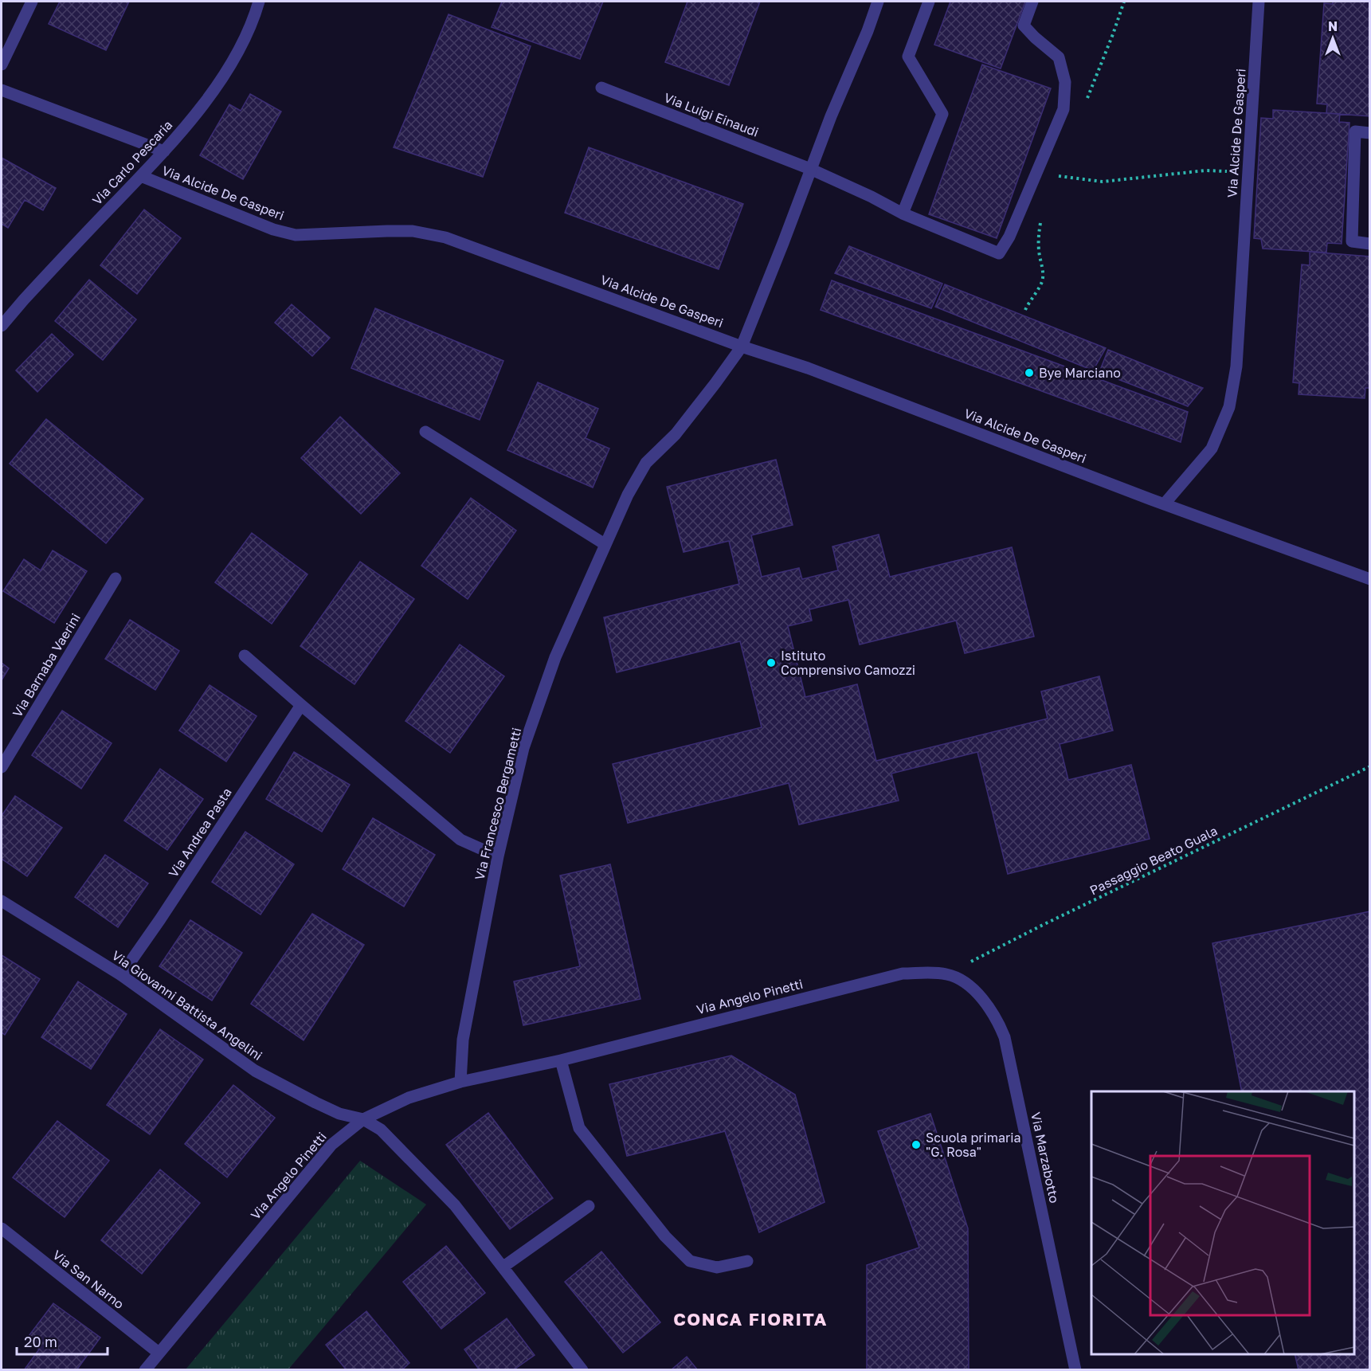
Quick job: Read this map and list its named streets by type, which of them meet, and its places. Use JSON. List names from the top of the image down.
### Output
{
  "streets": {
    "street": [
      "Via Luigi Einaudi",
      "Via Alcide De Gasperi",
      "Via Carlo Pescaria",
      "Via Barnaba Vaerini",
      "Via Francesco Bergametti",
      "Via Andrea Pasta",
      "Via Angelo Pinetti",
      "Via Giovanni Battista Angelini",
      "Via Marzabotto",
      "Via San Narno"
    ],
    "path": ["Passaggio Beato Guala"]
  },
  "crossings": [
    ["Via Alcide De Gasperi", "Via Carlo Pescaria"],
    ["Via Alcide De Gasperi", "Via Francesco Bergametti"],
    ["Via Francesco Bergametti", "Via Angelo Pinetti"],
    ["Via Andrea Pasta", "Via Giovanni Battista Angelini"],
    ["Passaggio Beato Guala", "Via Angelo Pinetti"],
    ["Passaggio Beato Guala", "Via Marzabotto"],
    ["Via Angelo Pinetti", "Via Giovanni Battista Angelini"],
    ["Via Angelo Pinetti", "Via Marzabotto"],
    ["Via Angelo Pinetti", "Via San Narno"]
  ],
  "districts": ["CONCA FIORITA"],
  "places": ["Bye Marciano", "Istituto Comprensivo Camozzi", "Scuola primaria \"G. Rosa\""],
  "scale_bar": "20 m",
  "north": "top"
}
